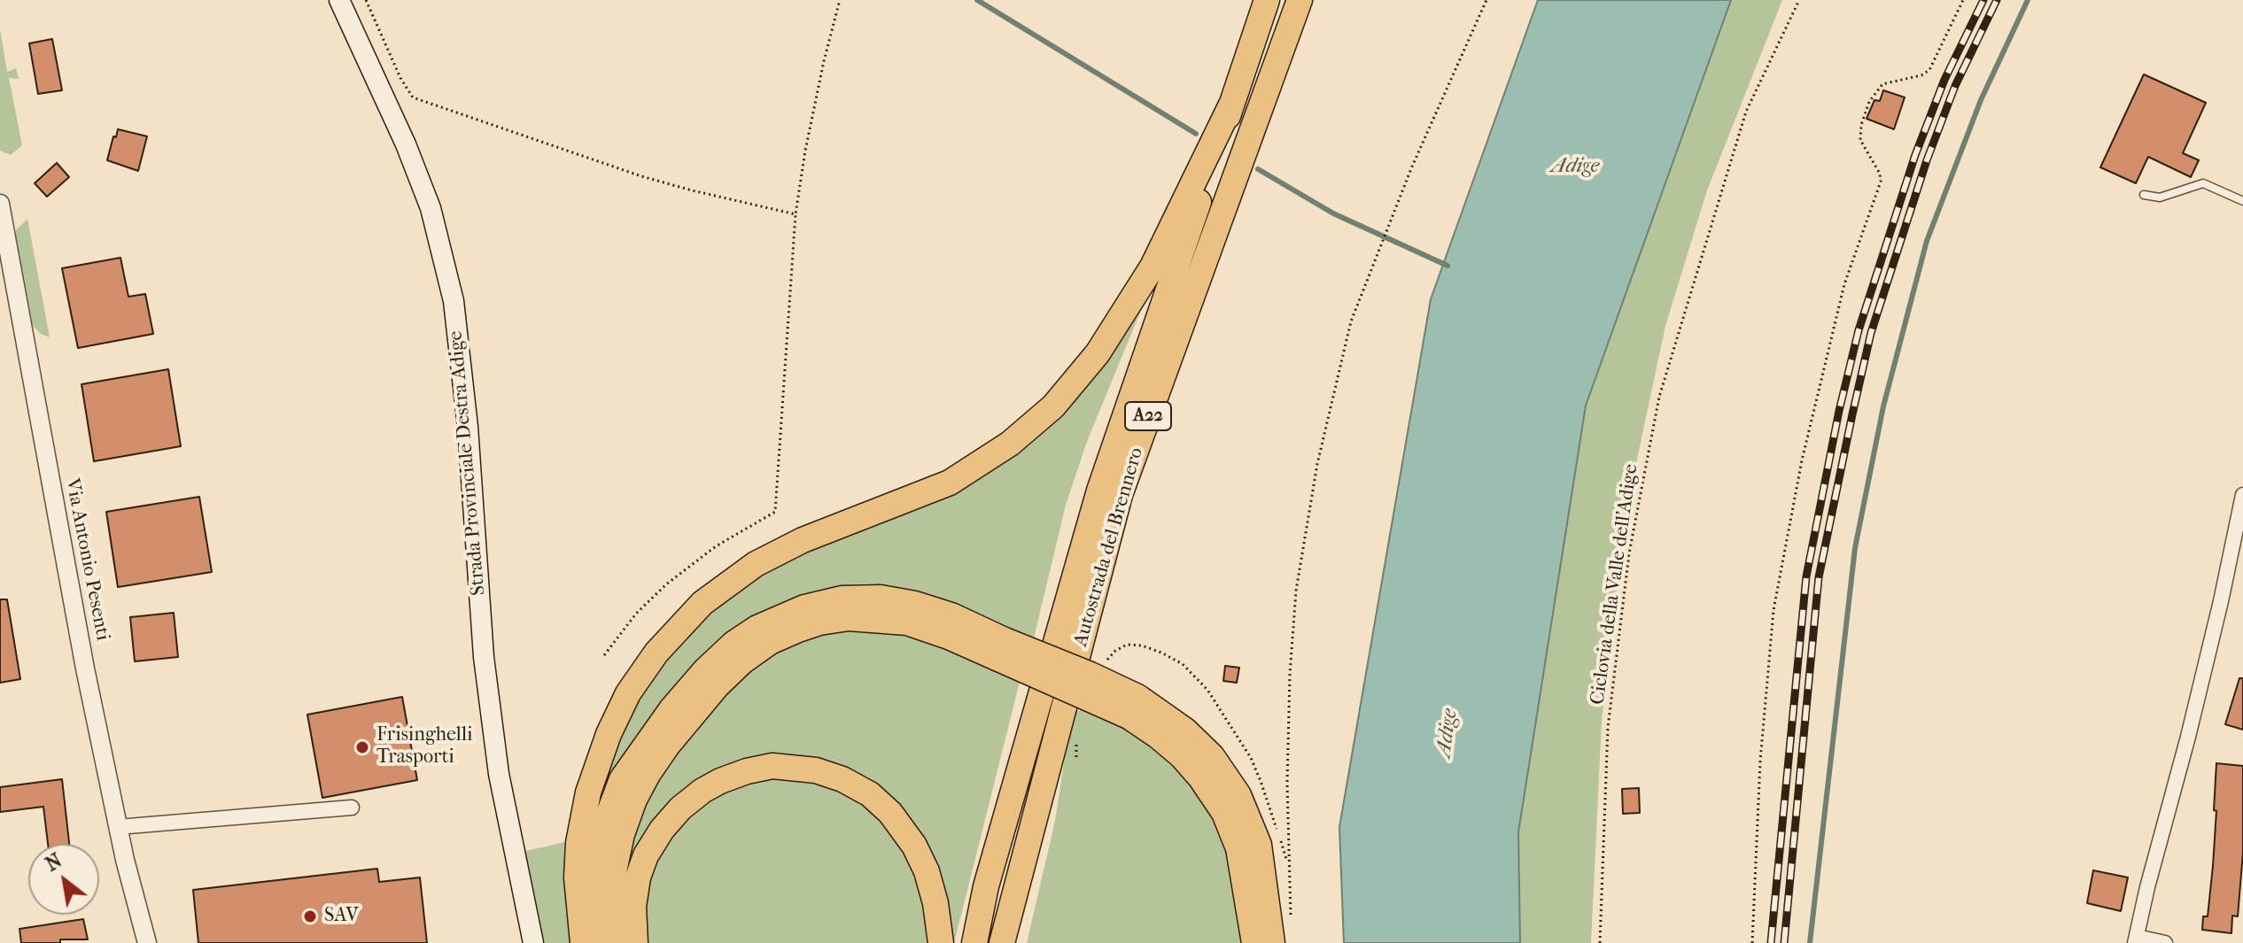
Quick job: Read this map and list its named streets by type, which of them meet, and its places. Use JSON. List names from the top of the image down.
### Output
{
  "streets": {
    "highway": ["A22", "Autostrada del Brennero"],
    "main road": ["Strada Provinciale Destra Adige"],
    "street": ["Via Antonio Pesenti"],
    "path": ["Ciclovia della Valle dell'Adige"]
  },
  "water": ["Adige"],
  "places": ["Frisinghelli Trasporti", "SAV"],
  "north": "top left"
}
